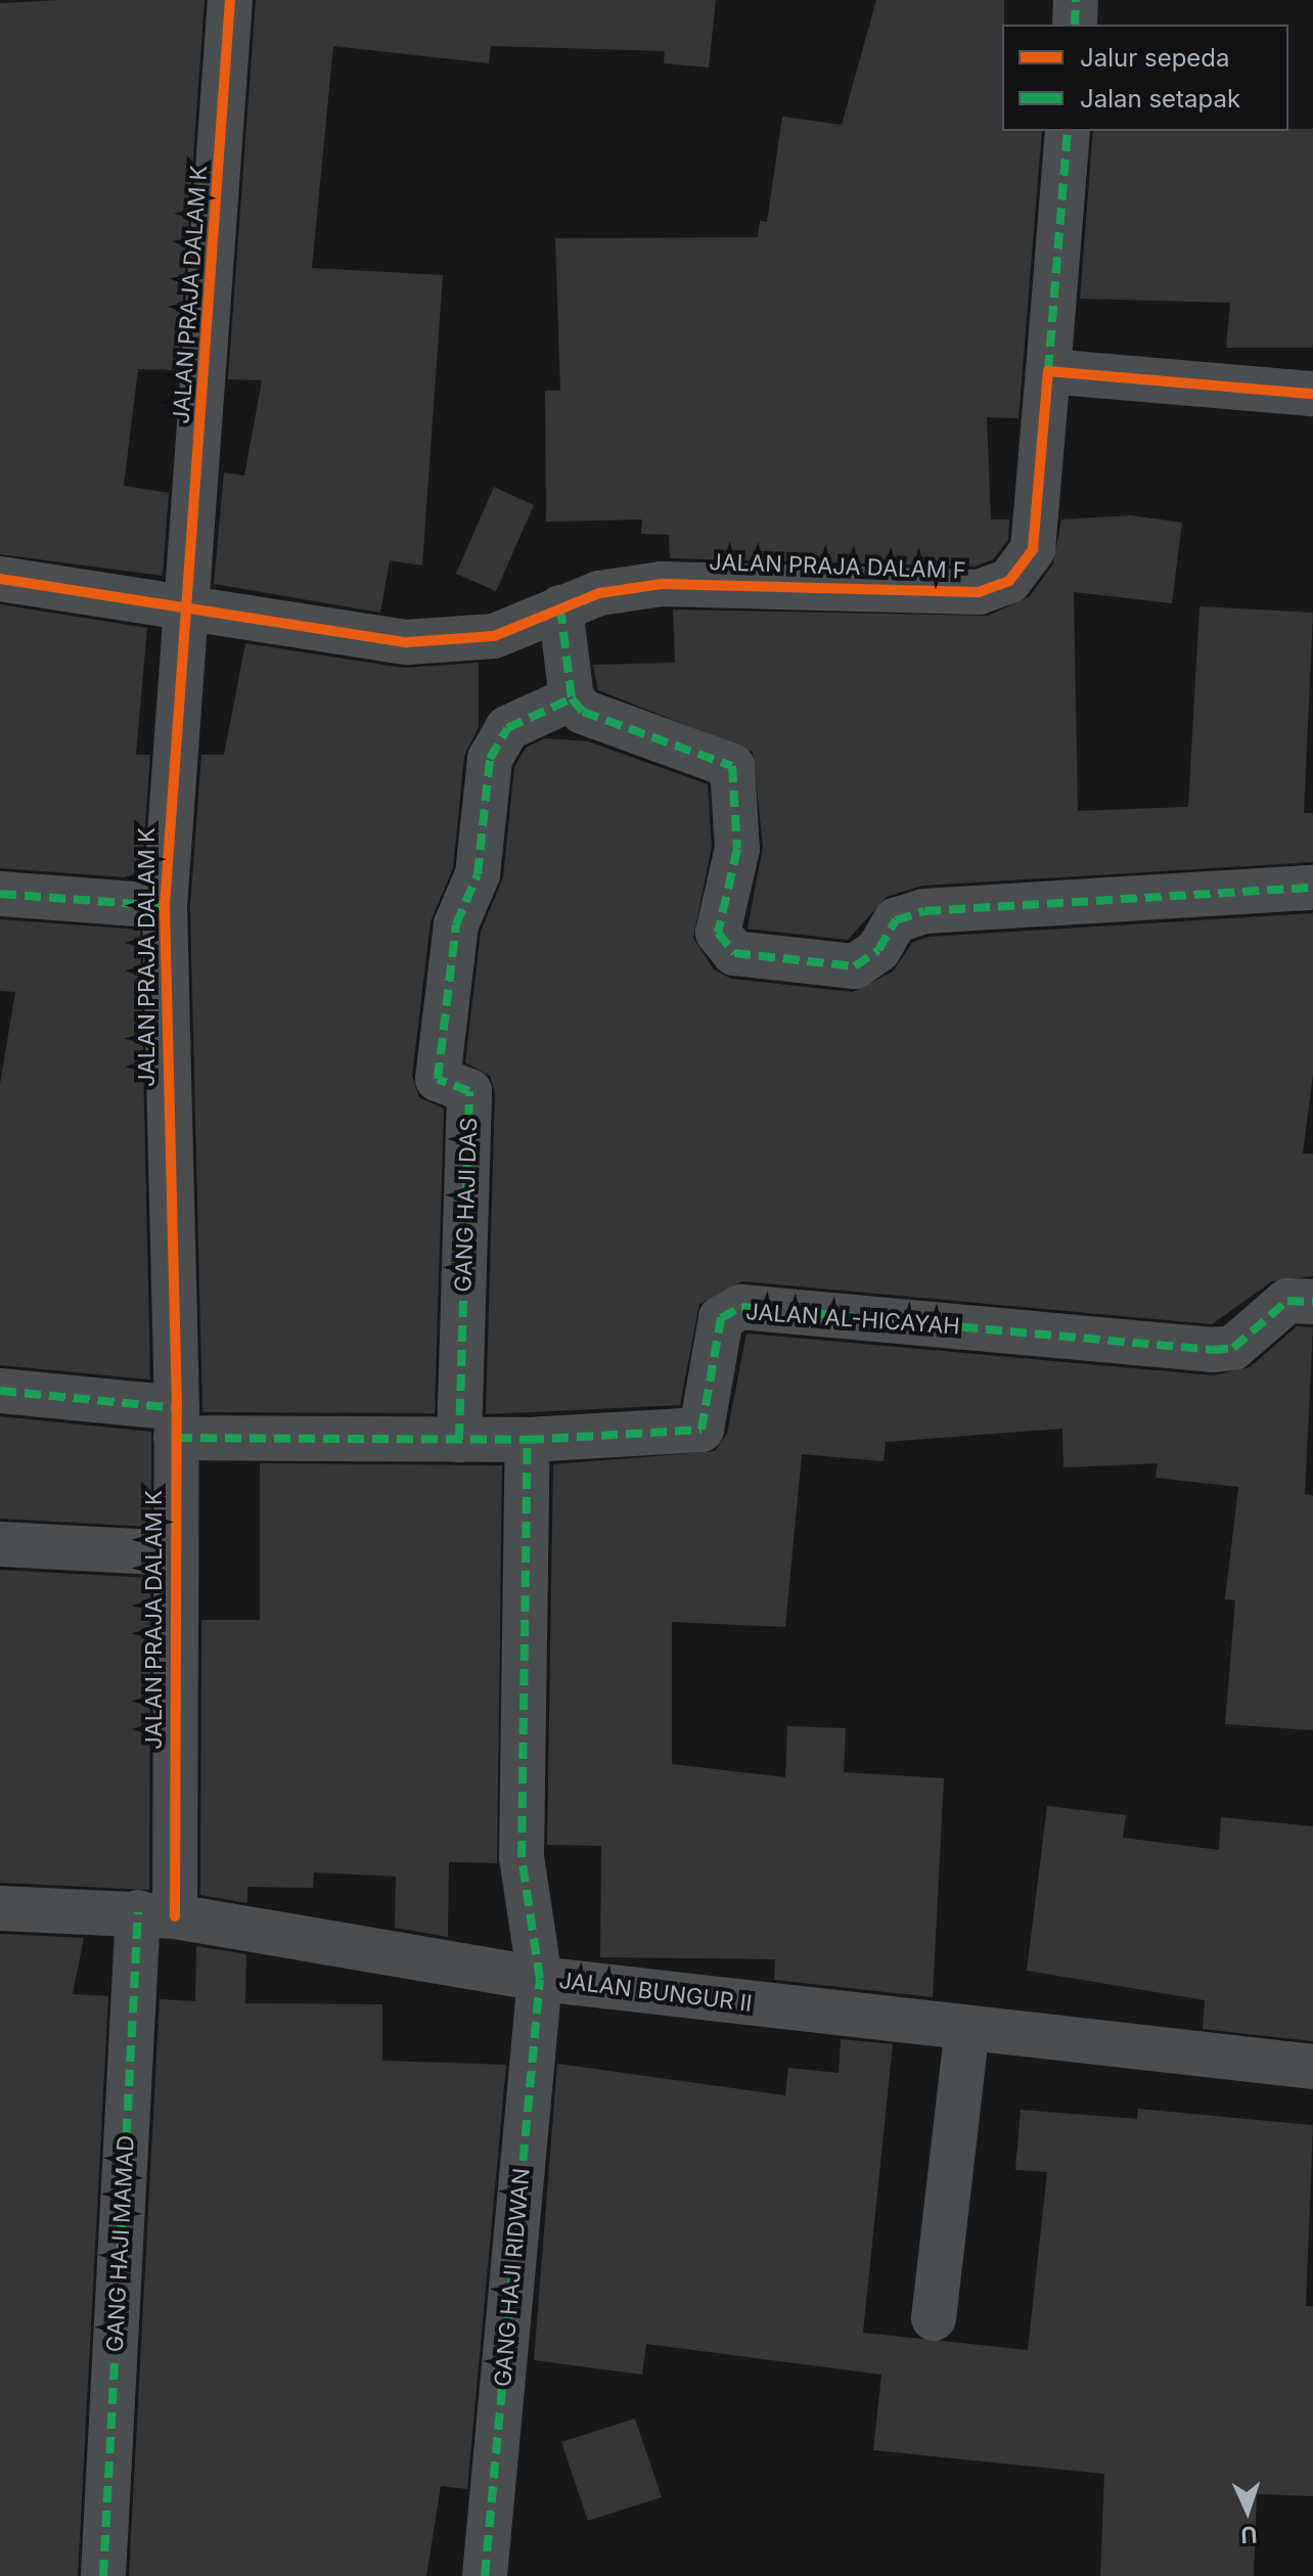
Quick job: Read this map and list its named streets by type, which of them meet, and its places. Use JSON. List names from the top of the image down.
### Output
{
  "streets": {
    "street": [
      "JALAN PRAJA DALAM K",
      "JALAN PRAJA DALAM F",
      "GANG HAJI DAS",
      "JALAN AL-HICAYAH",
      "JALAN BUNGUR II",
      "GANG HAJI MAMAD",
      "GANG HAJI RIDWAN"
    ]
  },
  "crossings": [
    ["JALAN PRAJA DALAM K", "JALAN PRAJA DALAM F"],
    ["JALAN PRAJA DALAM K", "JALAN AL-HICAYAH"],
    ["JALAN PRAJA DALAM K", "JALAN BUNGUR II"],
    ["JALAN PRAJA DALAM K", "GANG HAJI MAMAD"],
    ["GANG HAJI DAS", "JALAN AL-HICAYAH"],
    ["JALAN AL-HICAYAH", "GANG HAJI RIDWAN"],
    ["JALAN BUNGUR II", "GANG HAJI MAMAD"],
    ["JALAN BUNGUR II", "GANG HAJI RIDWAN"]
  ],
  "legend": ["Jalur sepeda", "Jalan setapak"],
  "north": "bottom"
}
